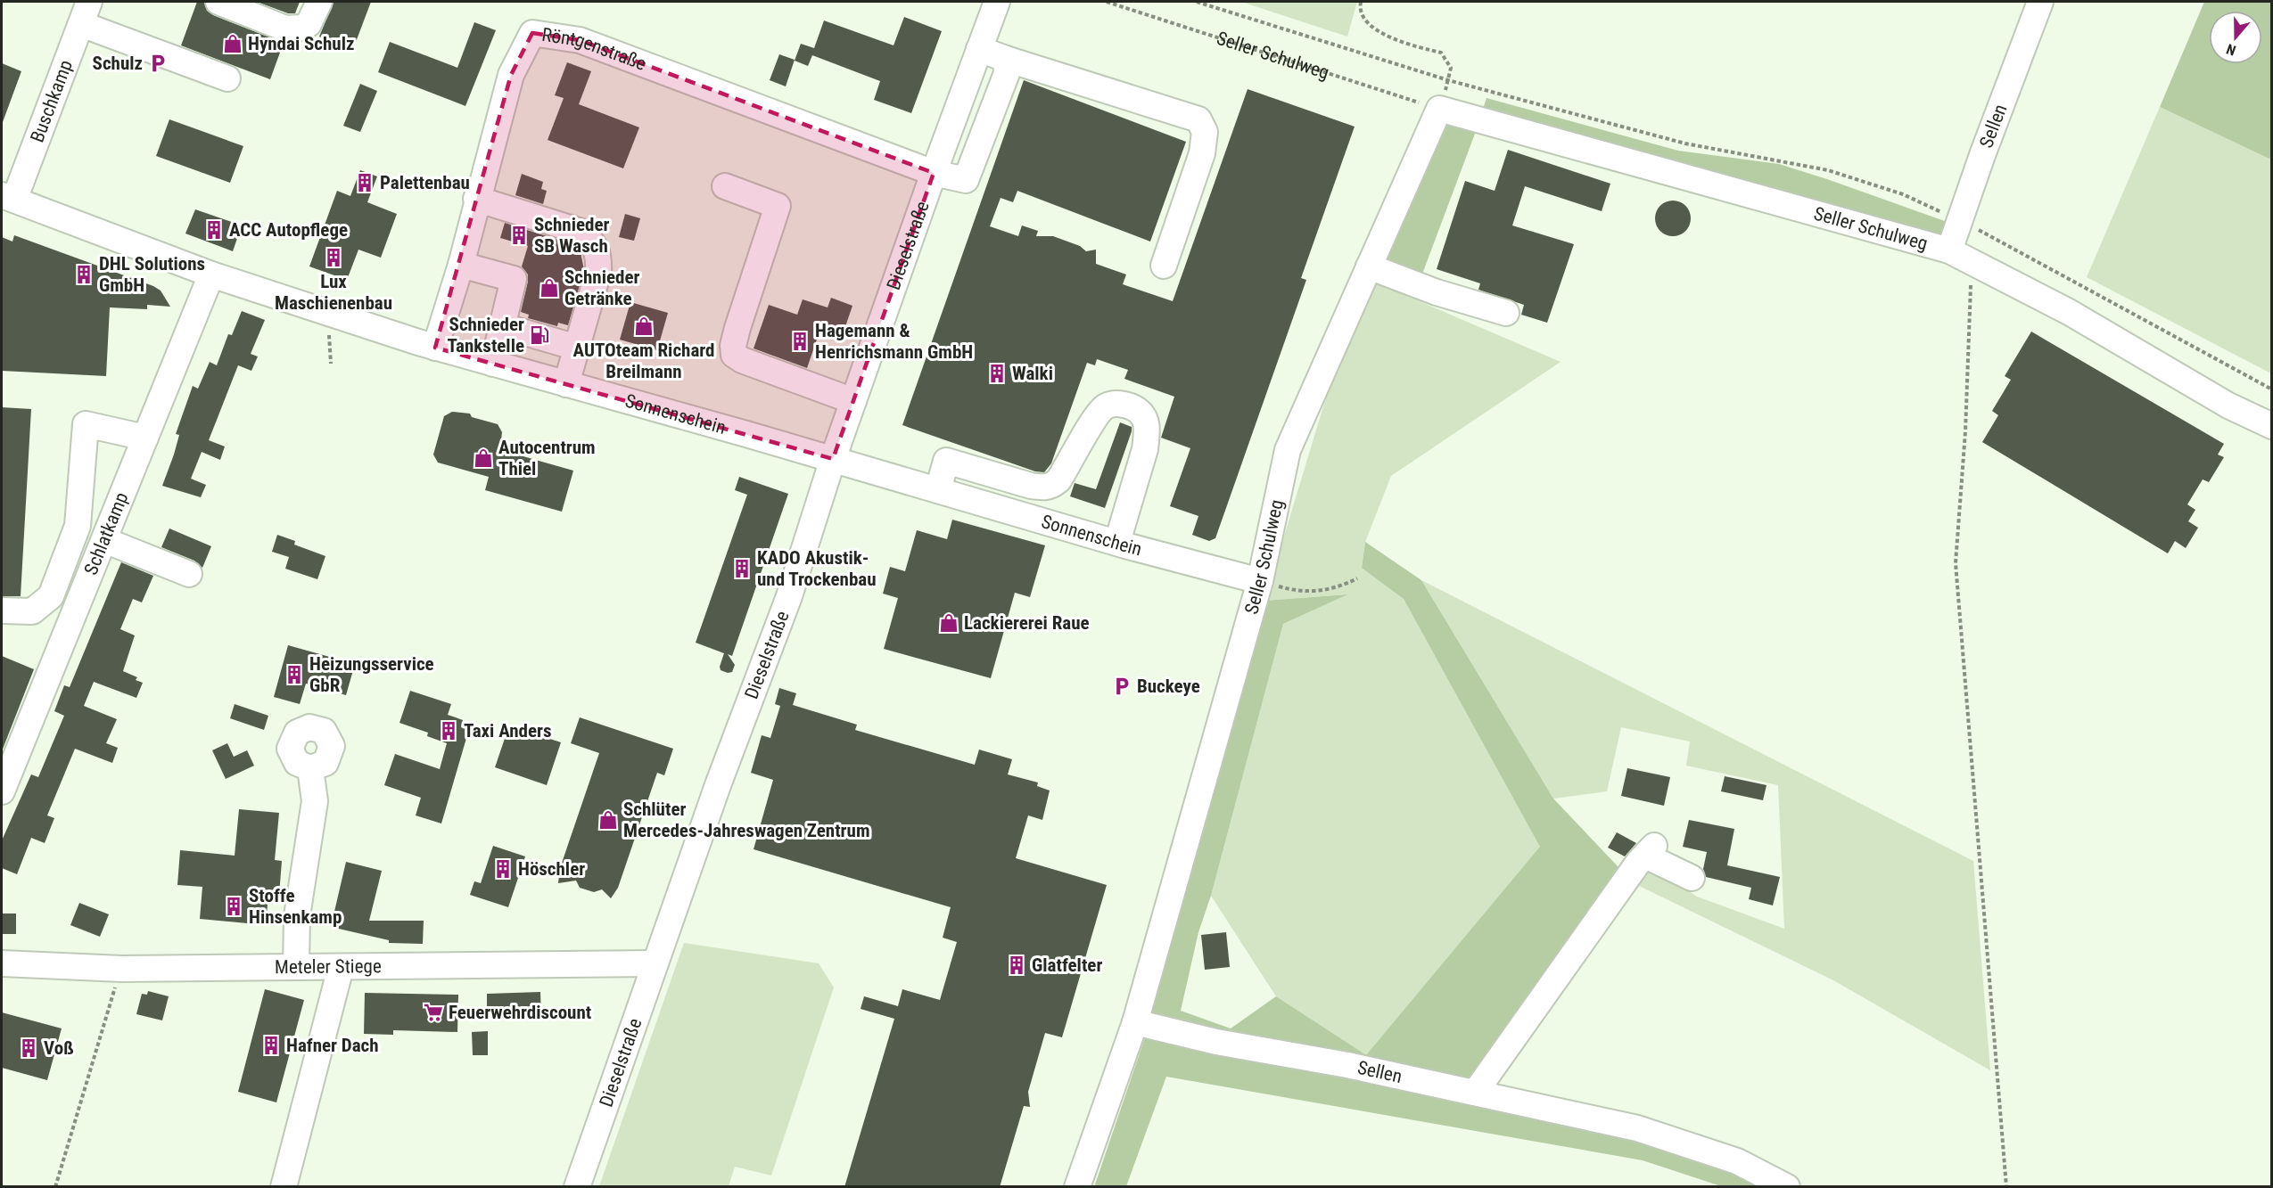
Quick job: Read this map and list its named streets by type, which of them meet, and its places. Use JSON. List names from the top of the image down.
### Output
{
  "streets": {
    "street": [
      "Röntgenstraße",
      "Seller Schulweg",
      "Buschkamp",
      "Sellen",
      "Dieselstraße",
      "Sonnenschein",
      "Schlatkamp",
      "Meteler Stiege"
    ]
  },
  "crossings": [
    ["Röntgenstraße", "Dieselstraße"],
    ["Röntgenstraße", "Sonnenschein"],
    ["Seller Schulweg", "Sellen"],
    ["Seller Schulweg", "Sonnenschein"],
    ["Buschkamp", "Sonnenschein"],
    ["Dieselstraße", "Sonnenschein"],
    ["Dieselstraße", "Meteler Stiege"],
    ["Sonnenschein", "Schlatkamp"]
  ],
  "places": {
    "shop": [
      "Hyndai Schulz",
      "Schnieder Getränke",
      "AUTOteam Richard Breilmann",
      "Autocentrum Thiel",
      "Lackiererei Raue",
      "Schlüter Mercedes-Jahreswagen Zentrum"
    ],
    "parking": ["Schulz", "Buckeye"],
    "building": [
      "Palettenbau",
      "ACC Autopflege",
      "Schnieder SB Wasch",
      "Lux Maschienenbau",
      "DHL Solutions GmbH",
      "Hagemann & Henrichsmann GmbH",
      "Walki",
      "KADO Akustik- und Trockenbau",
      "Heizungsservice GbR",
      "Taxi Anders",
      "Höschler",
      "Stoffe Hinsenkamp",
      "Glatfelter",
      "Hafner Dach",
      "Voß"
    ],
    "fuel station": ["Schnieder Tankstelle"],
    "supermarket": ["Feuerwehrdiscount"]
  },
  "north": "bottom"
}
